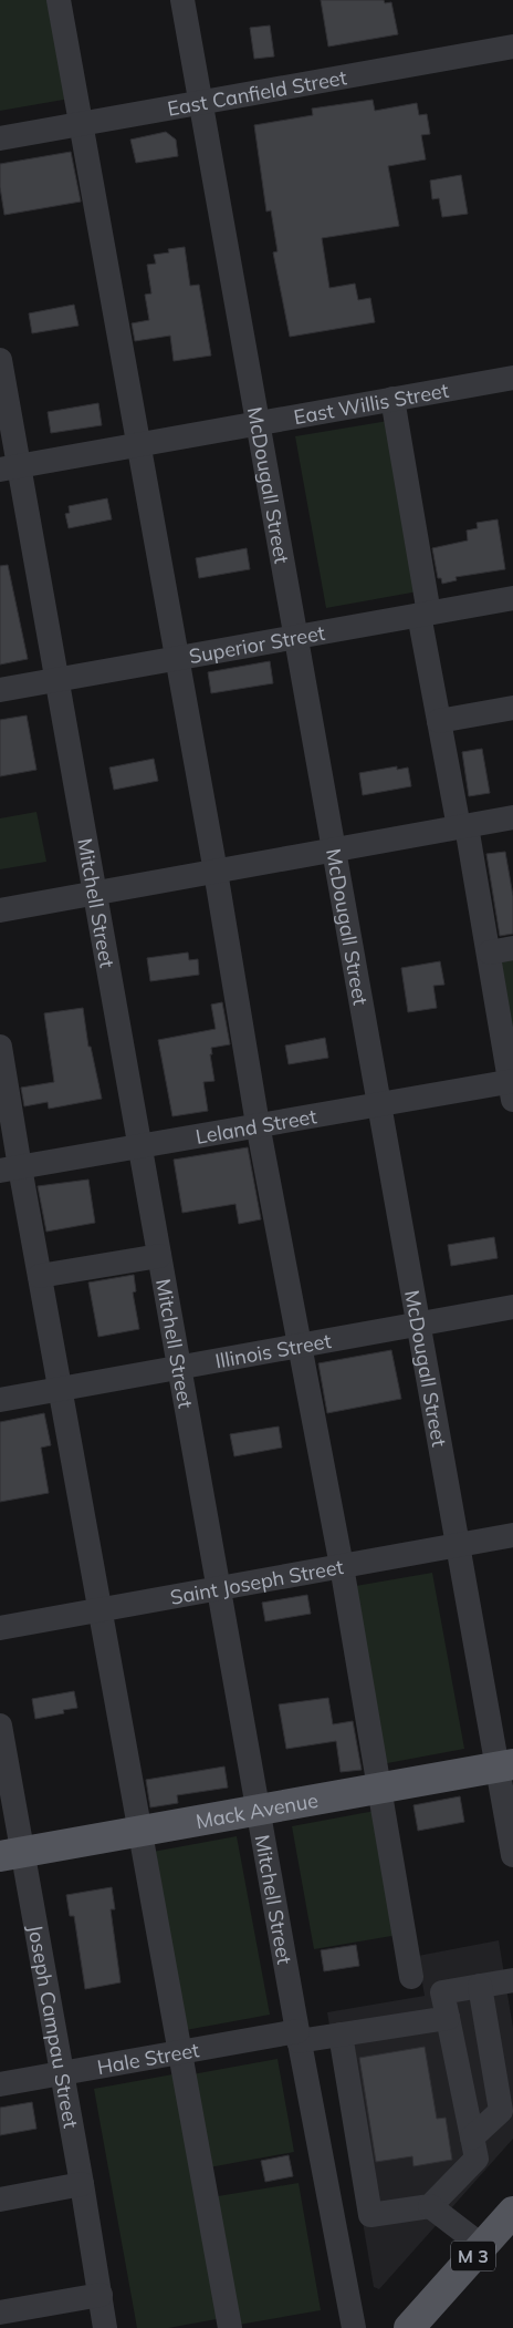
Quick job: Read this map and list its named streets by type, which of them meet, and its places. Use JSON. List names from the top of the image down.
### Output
{
  "streets": {
    "main road": ["Mack Avenue", "M 3"],
    "street": [
      "East Canfield Street",
      "East Willis Street",
      "McDougall Street",
      "Superior Street",
      "Mitchell Street",
      "Leland Street",
      "Illinois Street",
      "Saint Joseph Street",
      "Joseph Campau Street",
      "Hale Street"
    ]
  },
  "crossings": [
    ["East Canfield Street", "McDougall Street"],
    ["East Willis Street", "McDougall Street"],
    ["East Willis Street", "Mitchell Street"],
    ["McDougall Street", "Superior Street"],
    ["McDougall Street", "Leland Street"],
    ["McDougall Street", "Illinois Street"],
    ["McDougall Street", "Saint Joseph Street"],
    ["McDougall Street", "Mack Avenue"],
    ["Superior Street", "Mitchell Street"],
    ["Mitchell Street", "Leland Street"],
    ["Mitchell Street", "Illinois Street"],
    ["Mitchell Street", "Saint Joseph Street"],
    ["Mitchell Street", "Mack Avenue"],
    ["Mitchell Street", "Hale Street"],
    ["Mack Avenue", "Joseph Campau Street"],
    ["Joseph Campau Street", "Hale Street"]
  ]
}
